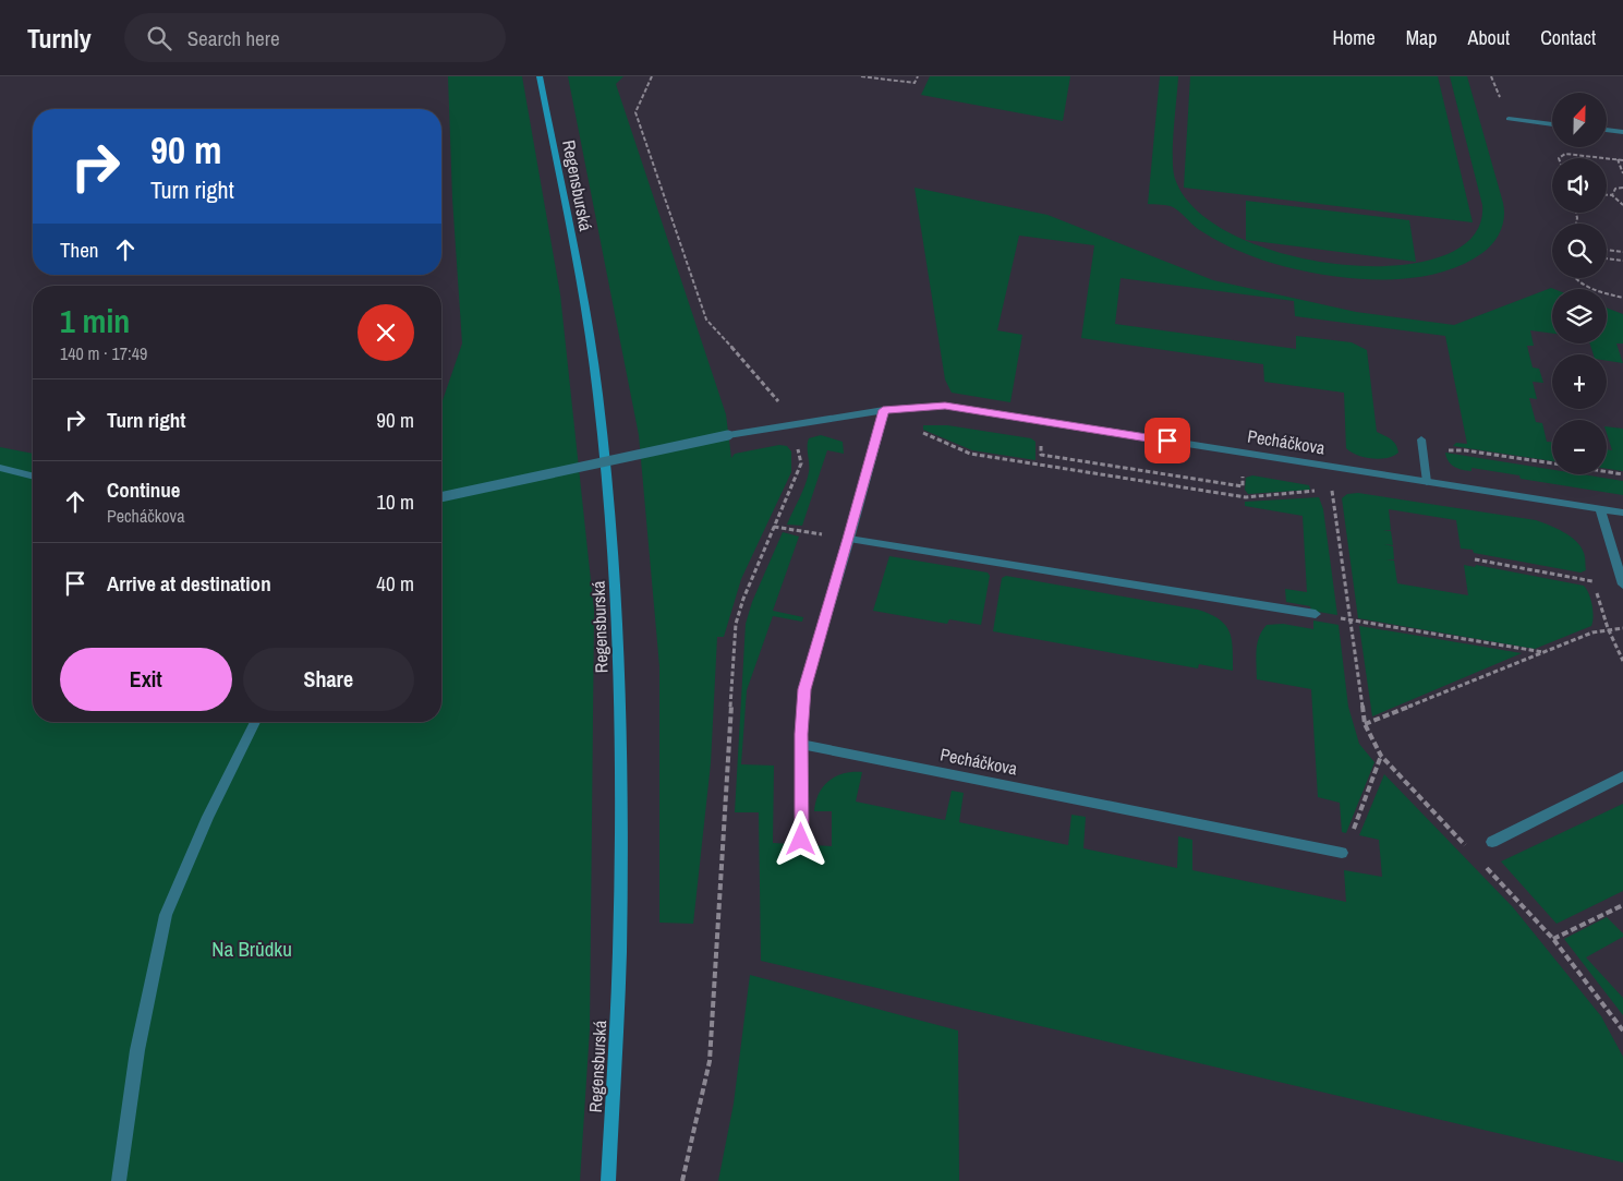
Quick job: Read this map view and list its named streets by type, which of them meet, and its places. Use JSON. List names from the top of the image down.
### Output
{
  "streets": {
    "main road": ["Regensburská"],
    "street": ["Pecháčkova"]
  },
  "parks": ["Na Brůdku"],
  "north": "top",
  "page": {
    "header": "Turnly",
    "search": "Search here",
    "nav": [
      "Home",
      "Map",
      "About",
      "Contact"
    ],
    "map_buttons": ["+", "−"],
    "turn": ["90 m", "Turn right"],
    "then": "Then",
    "heading": ["1 min", "140 m · 17:49"],
    "list": [
      {
        "name": "Turn right",
        "value": "90 m"
      },
      {
        "name": "Continue",
        "note": "Pecháčkova",
        "value": "10 m"
      },
      {
        "name": "Arrive at destination",
        "value": "40 m"
      }
    ],
    "buttons": ["Exit", "Share"]
  }
}
